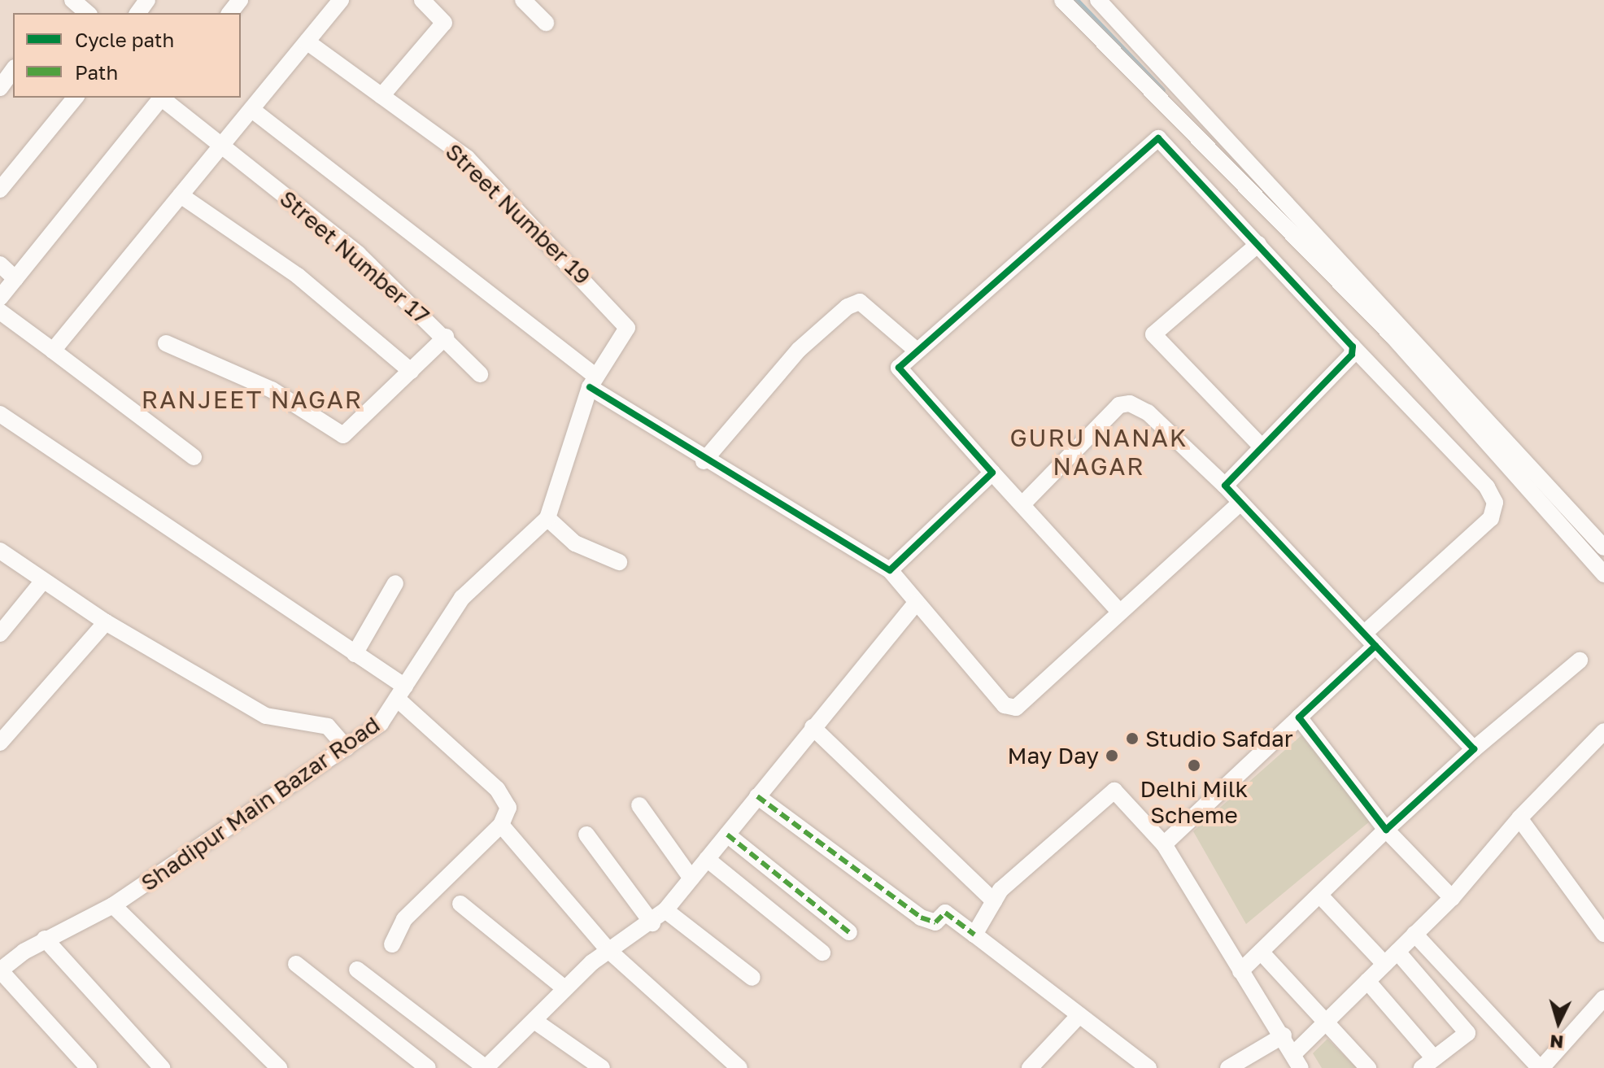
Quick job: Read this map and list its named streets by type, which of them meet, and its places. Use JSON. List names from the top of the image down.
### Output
{
  "streets": {
    "street": ["Street Number 19", "Street Number 17", "Shadipur Main Bazar Road"]
  },
  "crossings": [
    ["Street Number 19", "Shadipur Main Bazar Road"]
  ],
  "districts": ["RANJEET NAGAR", "GURU NANAK NAGAR"],
  "places": ["Studio Safdar", "May Day", "Delhi Milk Scheme"],
  "legend": ["Cycle path", "Path"],
  "north": "bottom"
}
